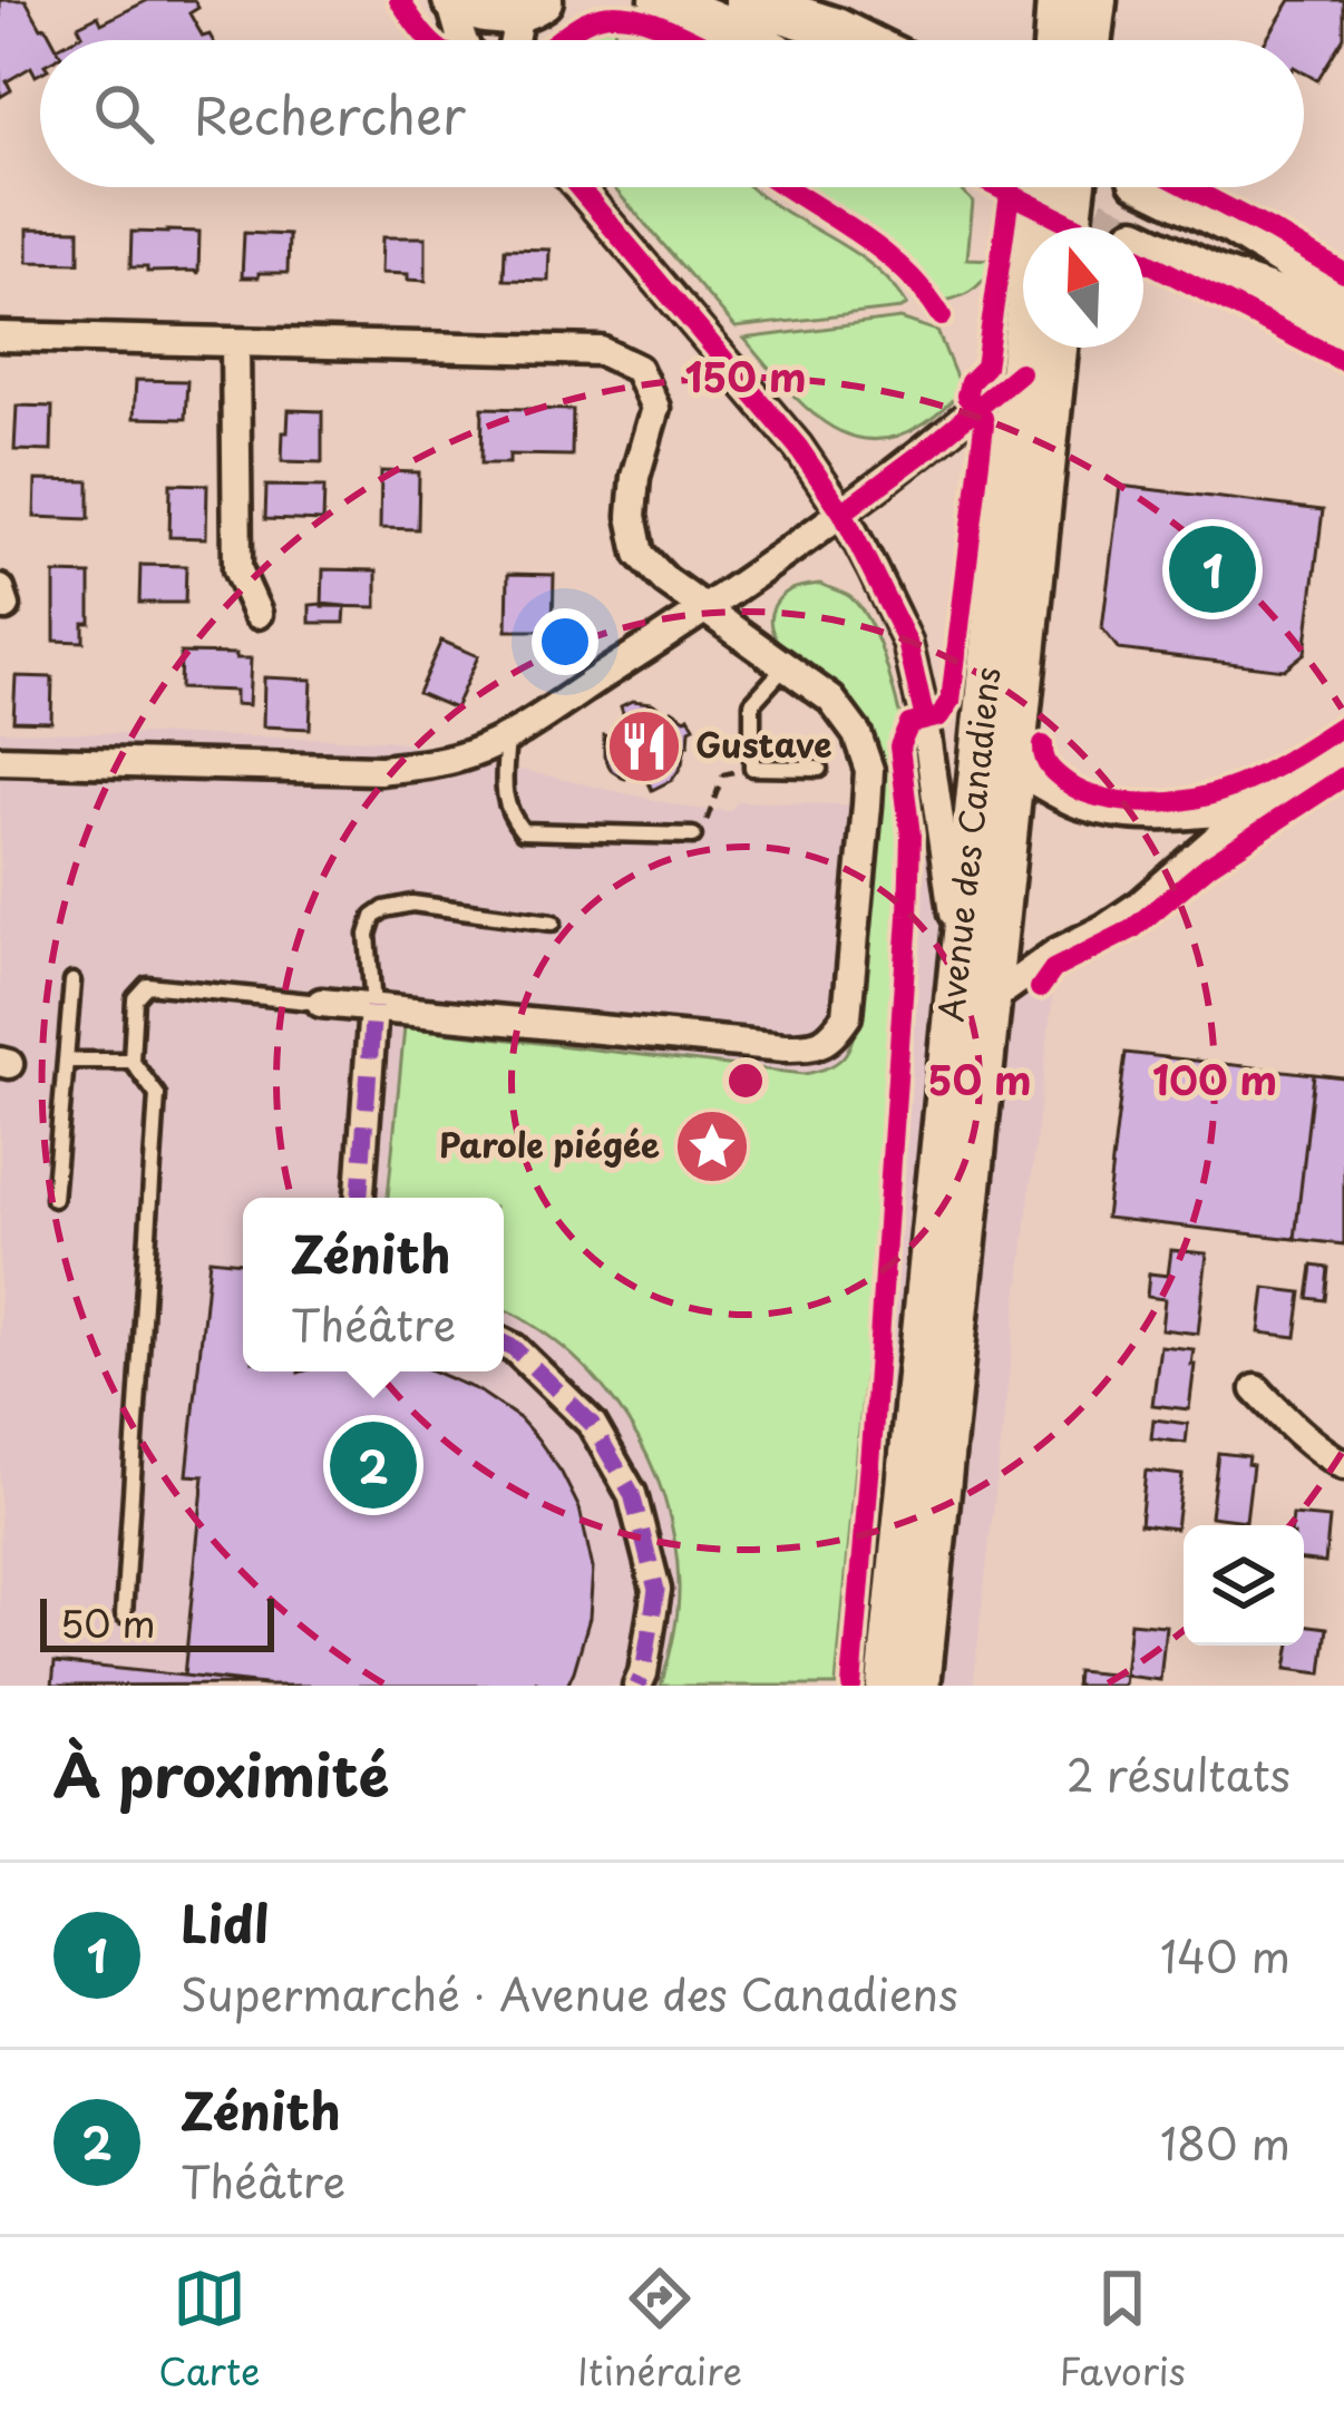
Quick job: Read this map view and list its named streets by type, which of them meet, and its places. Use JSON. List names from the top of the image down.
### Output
{
  "streets": {
    "main road": ["Avenue des Canadiens"]
  },
  "places": {
    "restaurant": ["Gustave"],
    "place": ["Parole piégée"]
  },
  "scale_bar": "50 m",
  "north": "top",
  "page": {
    "search": "Rechercher",
    "pins": ["1", "2"],
    "popup": ["Zénith", "Théâtre"],
    "scale": "50 m",
    "heading": ["À proximité", "2 résultats"],
    "list": [
      {
        "mark": "1",
        "name": "Lidl",
        "note": "Supermarché · Avenue des Canadiens",
        "value": "140 m"
      },
      {
        "mark": "2",
        "name": "Zénith",
        "note": "Théâtre",
        "value": "180 m"
      }
    ],
    "nav": ["Carte", "Itinéraire", "Favoris"]
  },
  "rings": ["150 m", "50 m", "100 m"]
}
